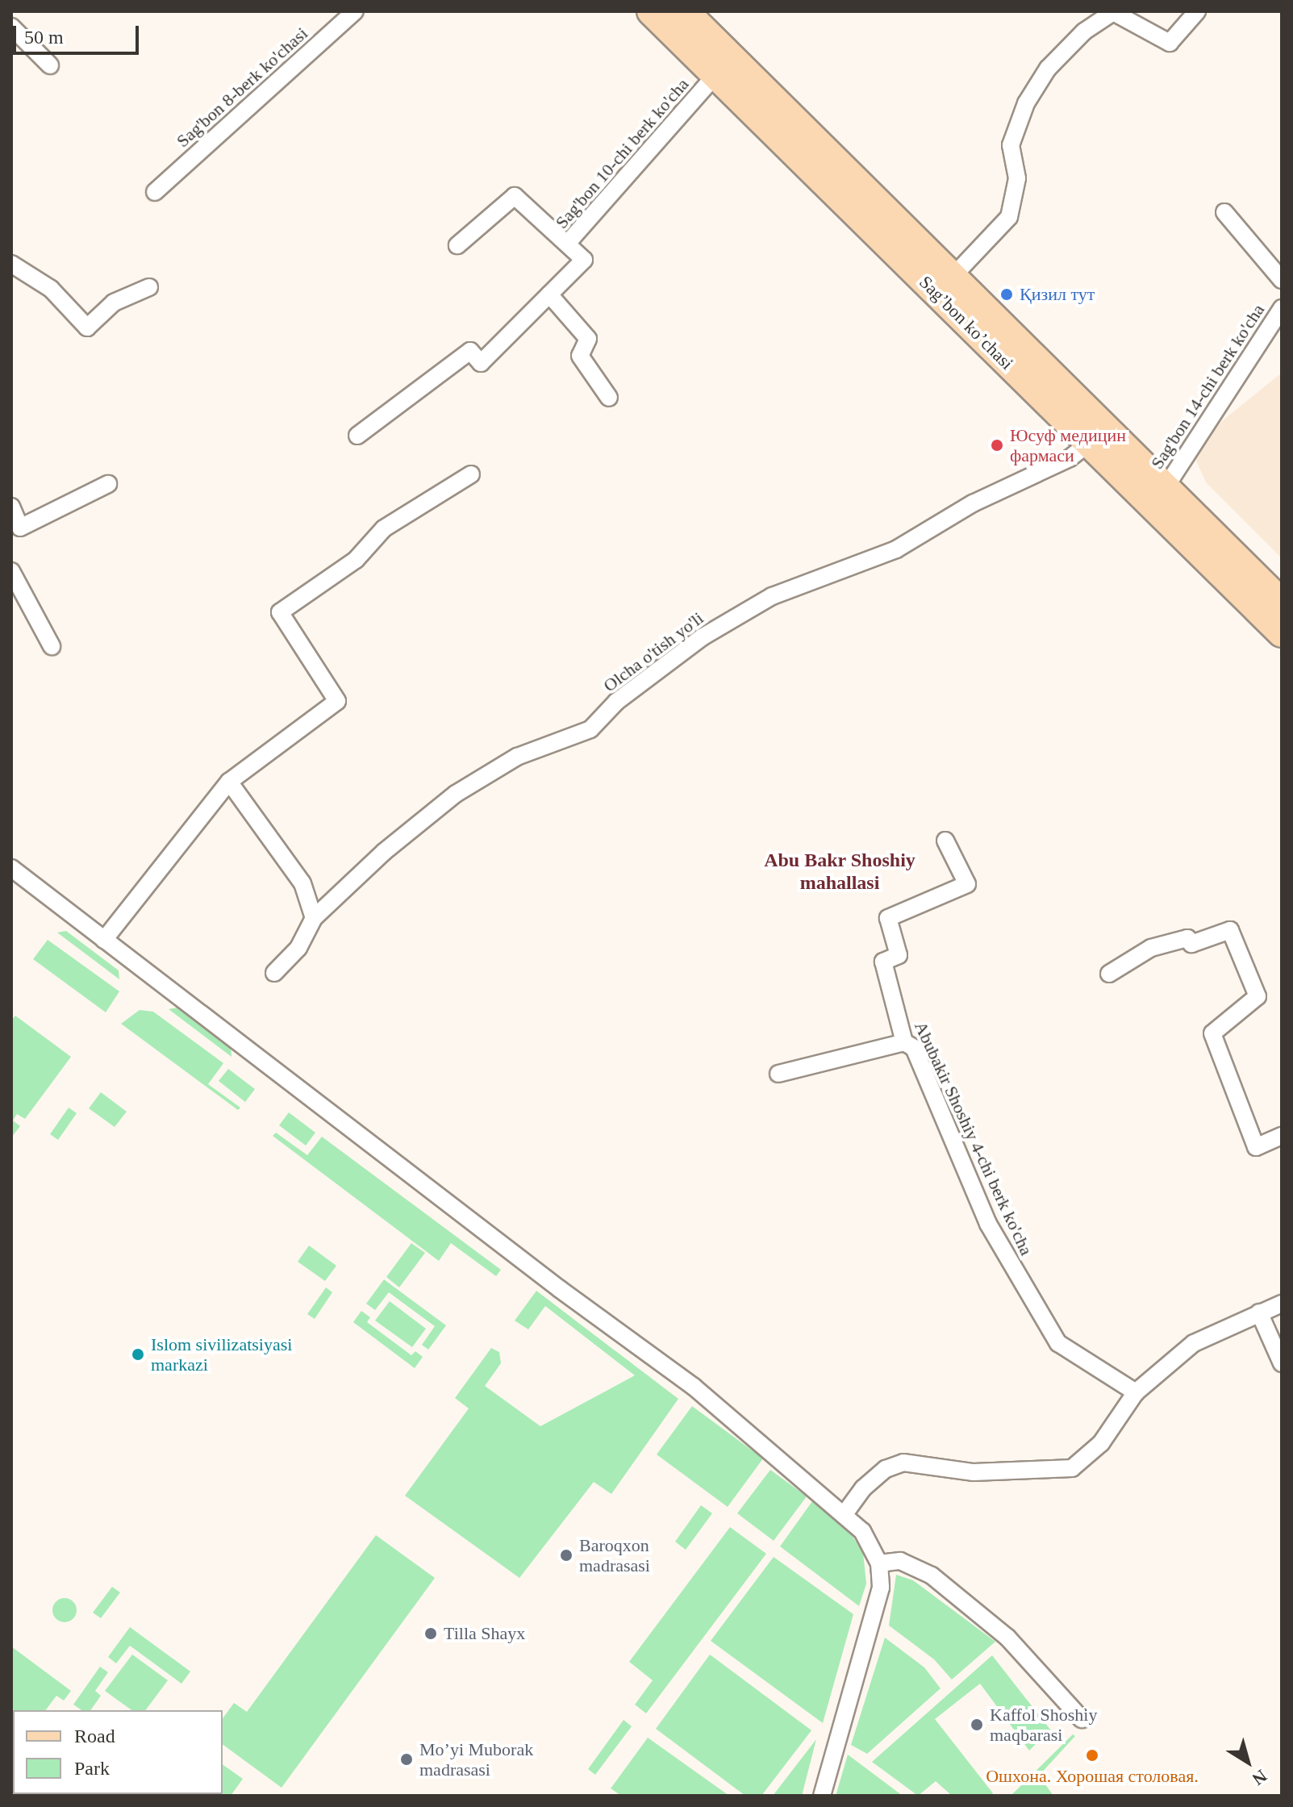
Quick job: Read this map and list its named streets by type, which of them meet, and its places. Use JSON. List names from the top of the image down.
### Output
{
  "streets": {
    "main road": ["Sag’bon ko’chasi"],
    "street": [
      "Sag'bon 8-berk ko'chasi",
      "Sag'bon 10-chi berk ko'cha",
      "Sag'bon 14-chi berk ko'cha",
      "Olcha o'tish yo'li",
      "Abubakir Shoshiy 4-chi berk ko'cha"
    ]
  },
  "crossings": [
    ["Sag'bon 10-chi berk ko'cha", "Sag’bon ko’chasi"],
    ["Sag’bon ko’chasi", "Sag'bon 14-chi berk ko'cha"],
    ["Sag’bon ko’chasi", "Olcha o'tish yo'li"]
  ],
  "districts": ["Abu Bakr Shoshiy mahallasi"],
  "places": [
    "Қизил тут",
    "Юсуф медицин фармаси",
    "Islom sivilizatsiyasi markazi",
    "Baroqxon madrasasi",
    "Tilla Shayx",
    "Kaffol Shoshiy maqbarasi",
    "Ошхона. Хорошая столовая.",
    "Mo’yi Muborak madrasasi"
  ],
  "legend": ["Road", "Park"],
  "scale_bar": "50 m",
  "north": "bottom right"
}
